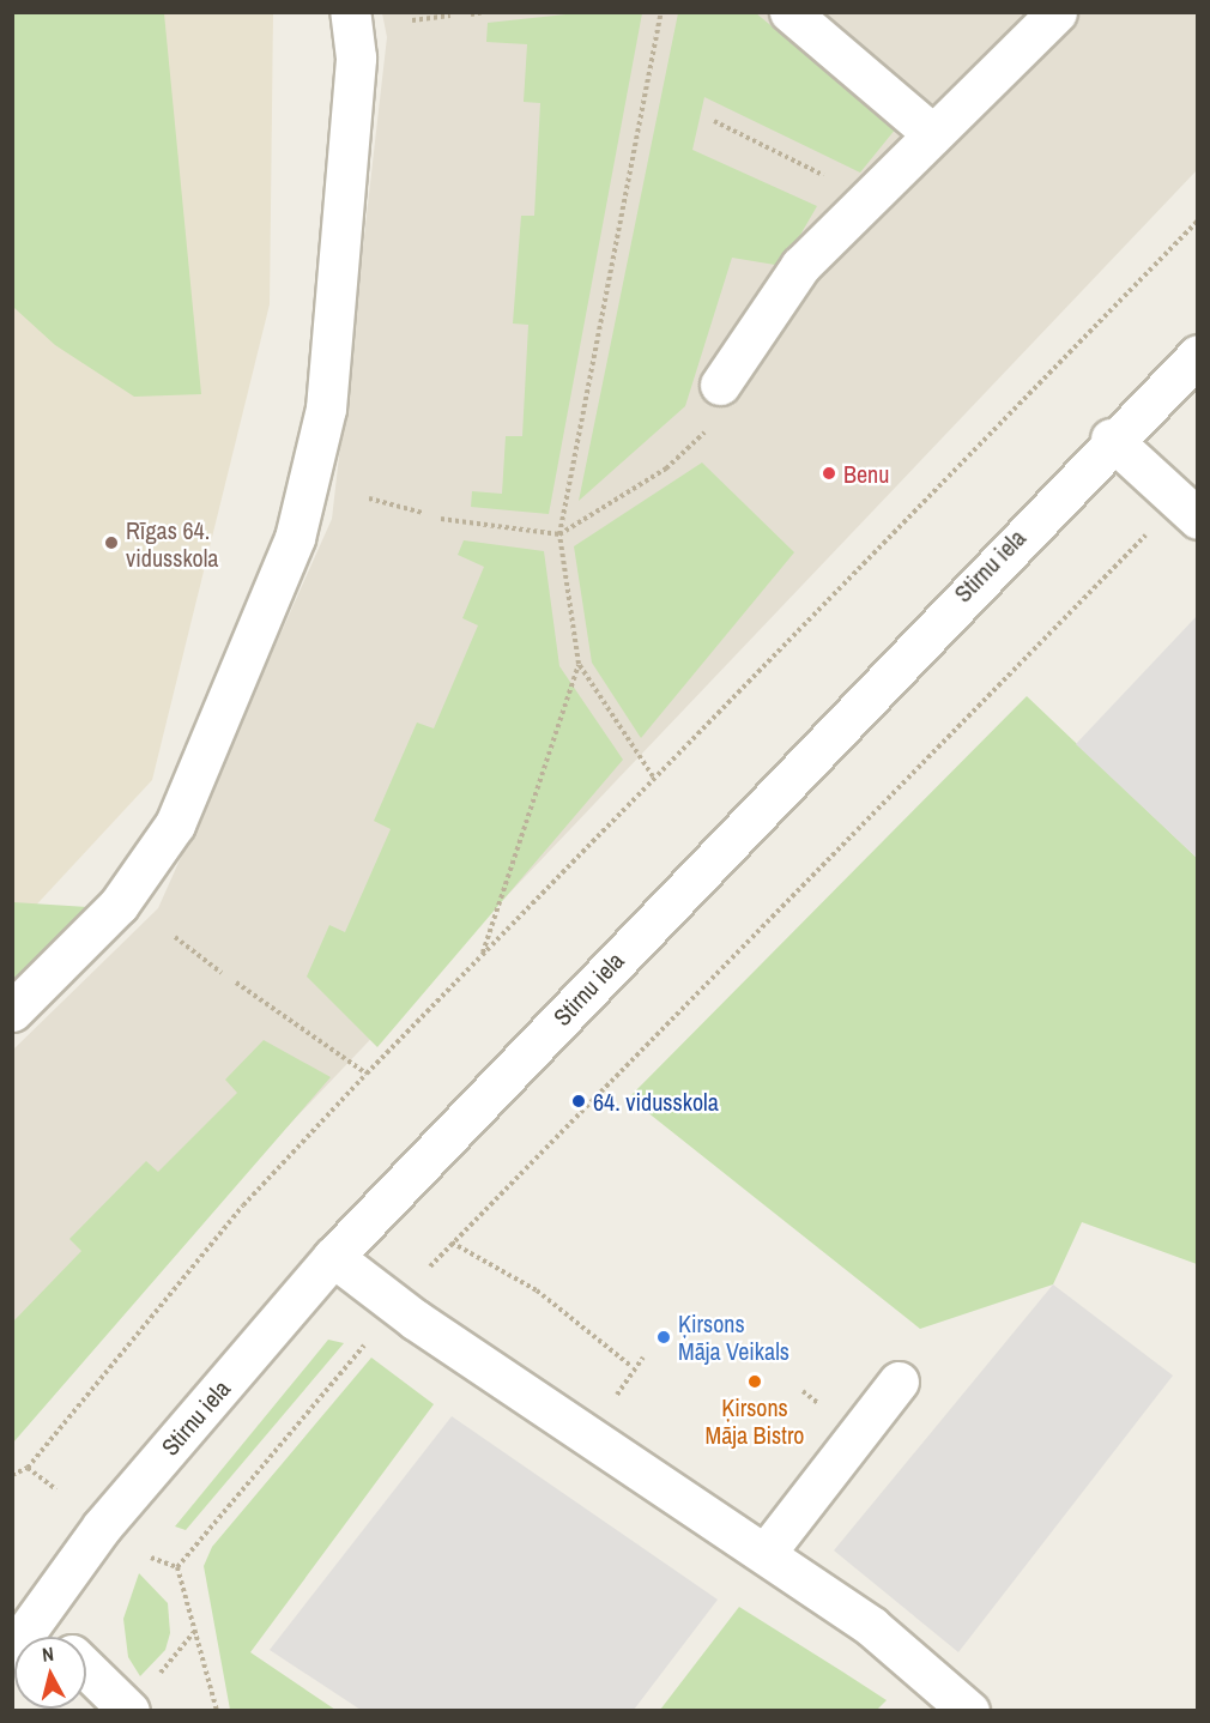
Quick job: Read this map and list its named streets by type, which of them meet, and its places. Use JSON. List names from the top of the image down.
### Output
{
  "streets": {
    "street": ["Stirnu iela"]
  },
  "places": [
    "Benu",
    "Rīgas 64. vidusskola",
    "64. vidusskola",
    "Ķirsons Māja Veikals",
    "Ķirsons Māja Bistro"
  ],
  "north": "top"
}
